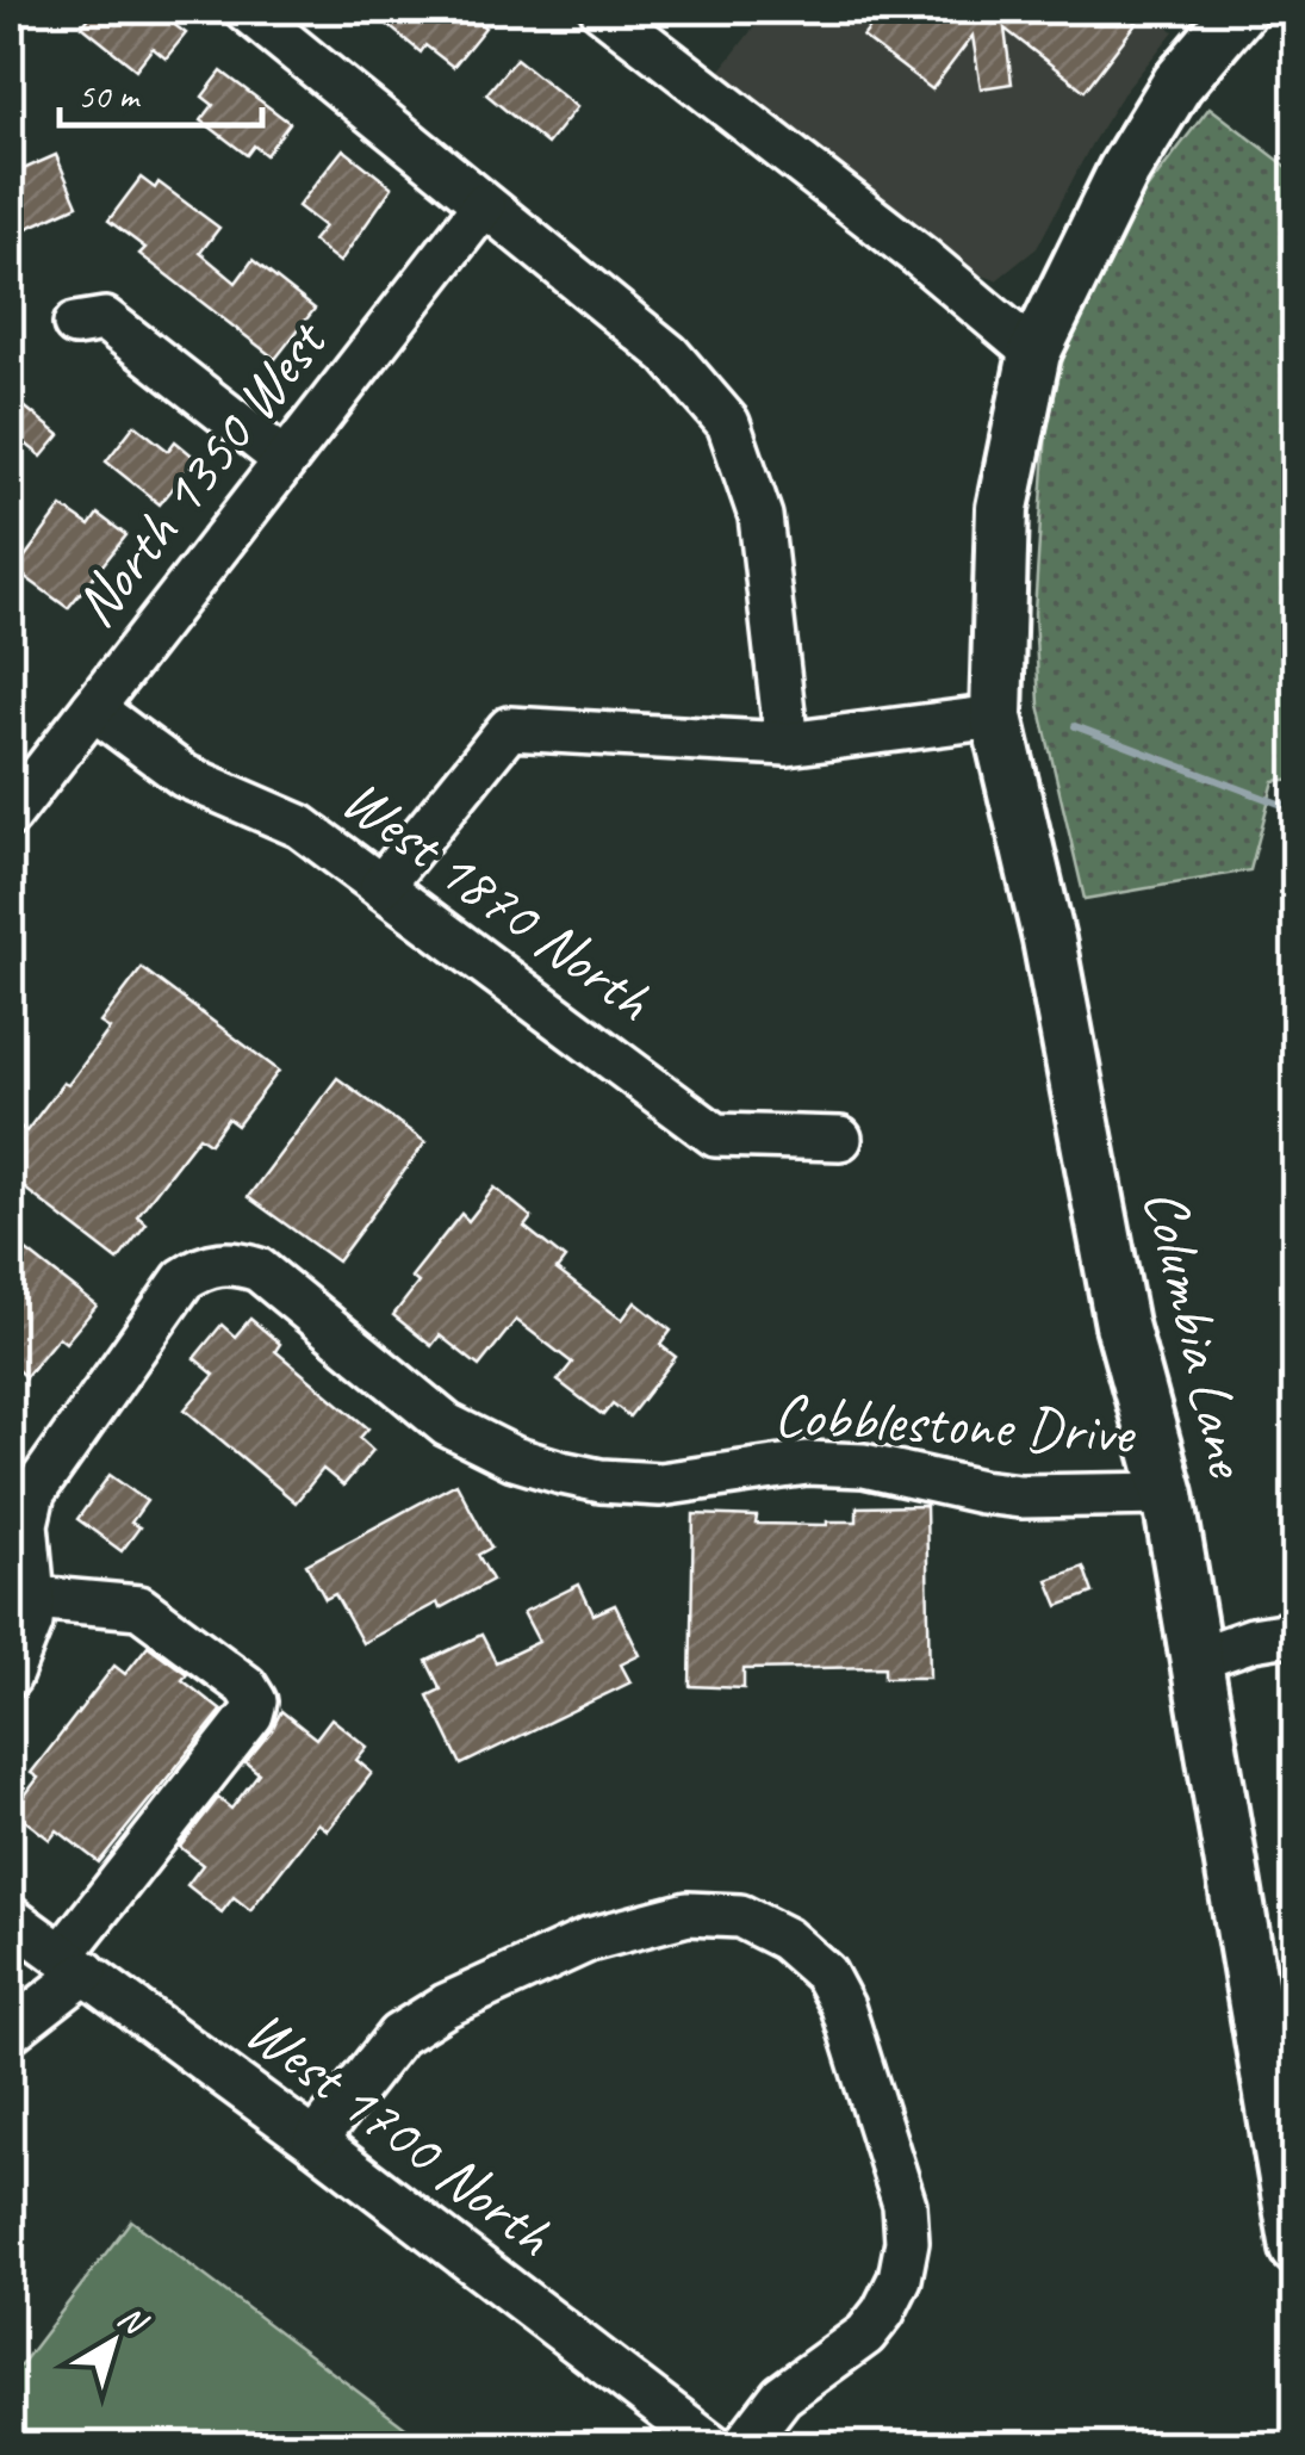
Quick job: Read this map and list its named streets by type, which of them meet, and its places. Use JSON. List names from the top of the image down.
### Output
{
  "streets": {
    "main road": ["Columbia Lane"],
    "street": [
      "North 1350 West",
      "West 1870 North",
      "Cobblestone Drive",
      "West 1700 North"
    ]
  },
  "crossings": [
    ["North 1350 West", "West 1870 North"],
    ["Columbia Lane", "Cobblestone Drive"]
  ],
  "scale_bar": "50 m",
  "north": "top right"
}
